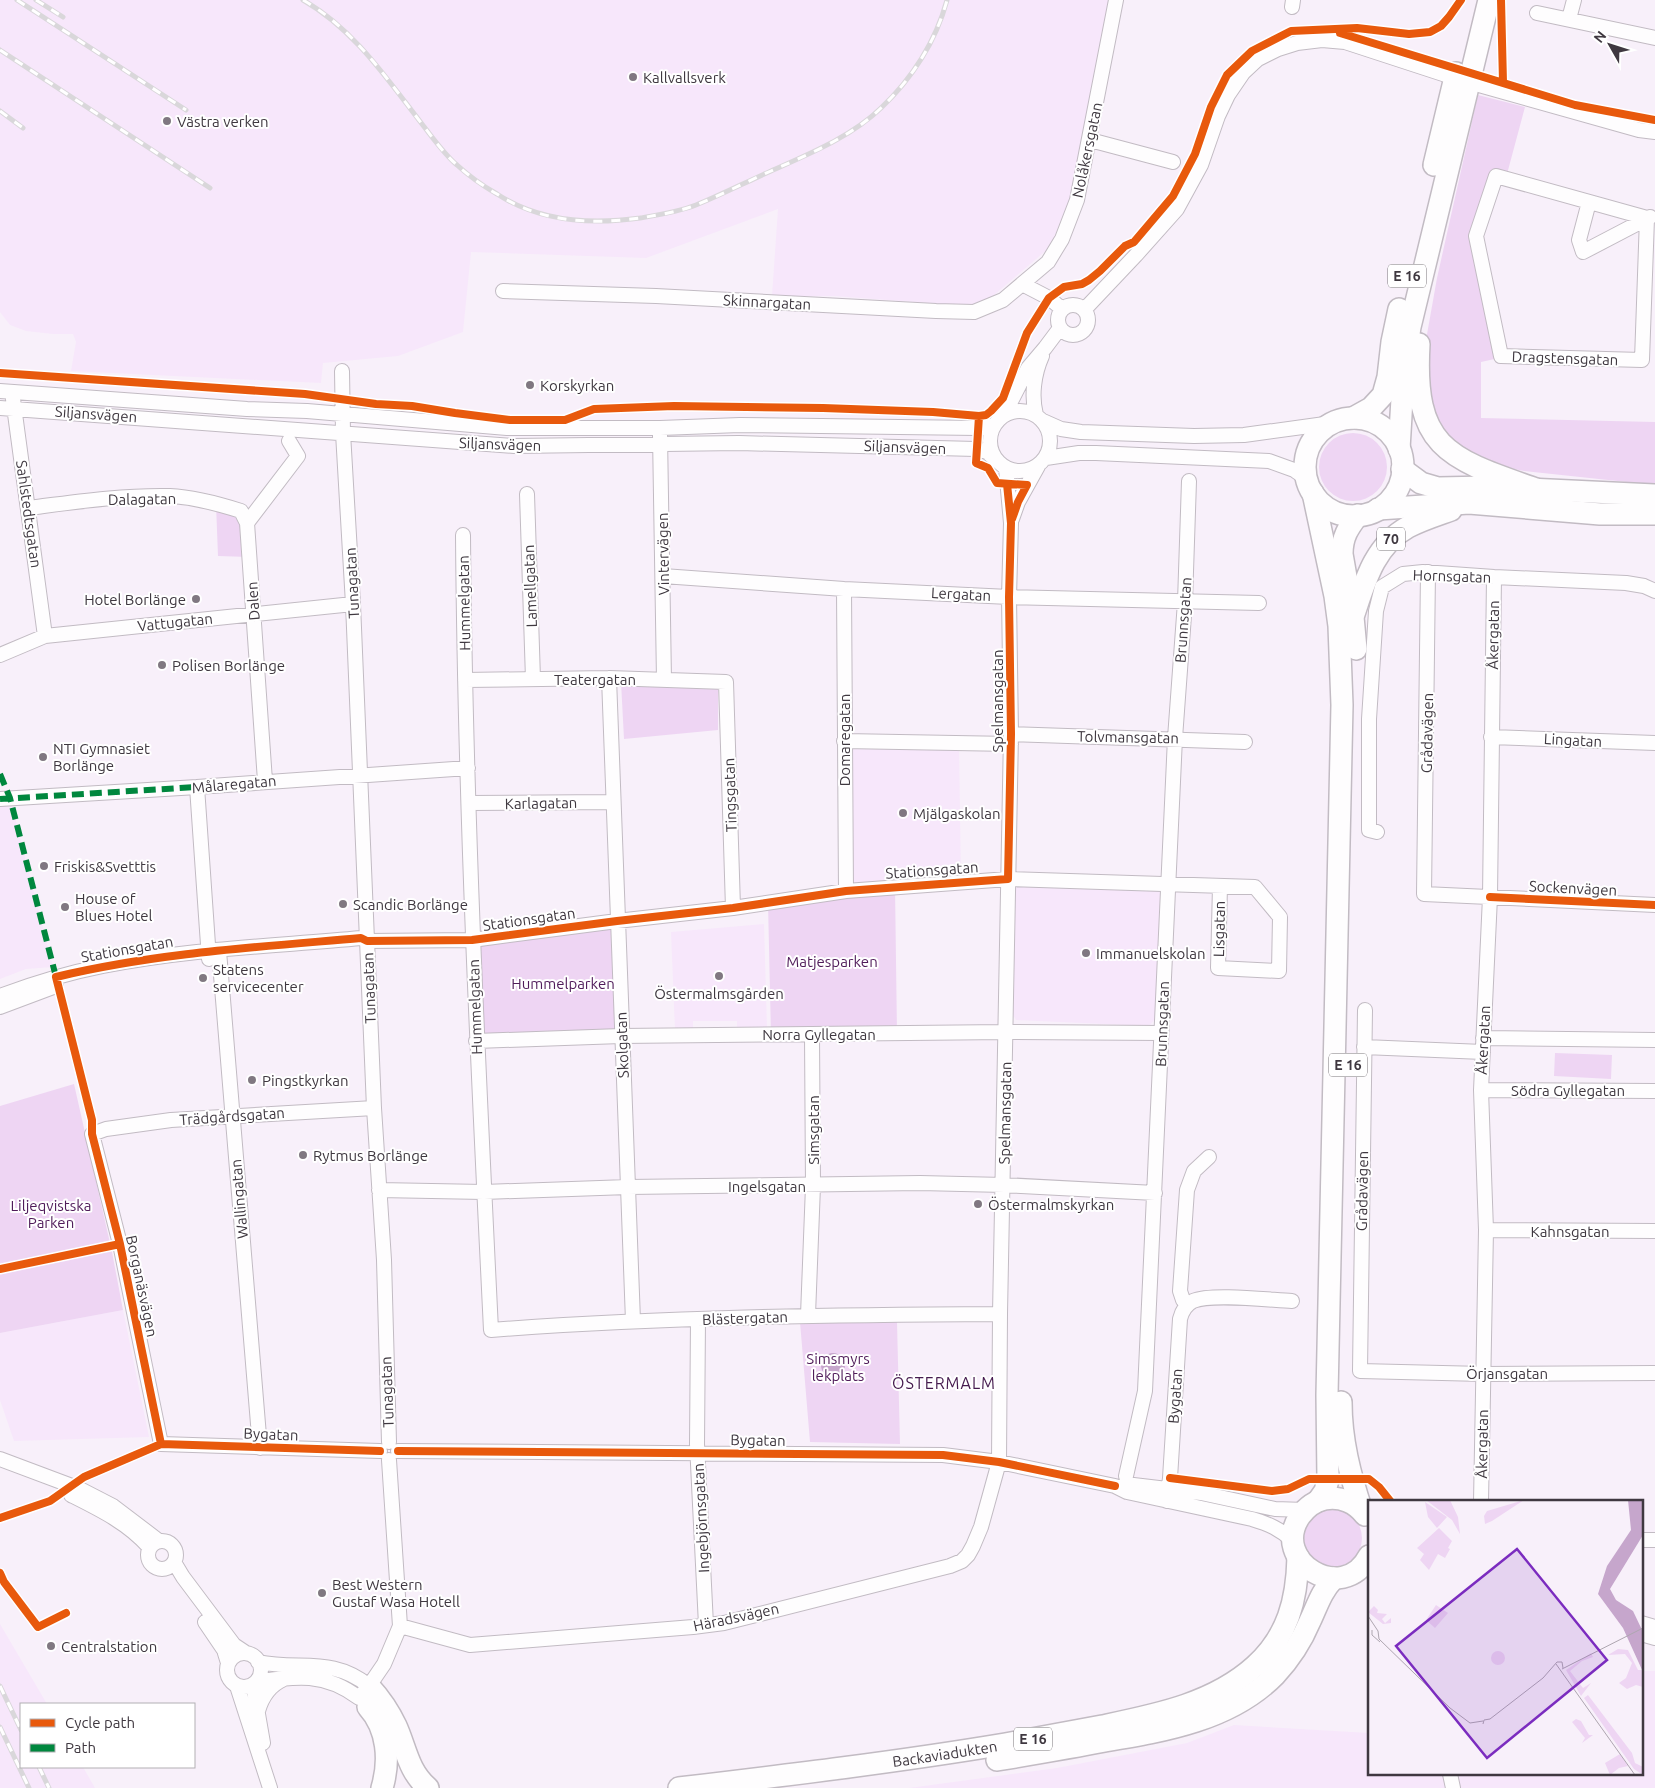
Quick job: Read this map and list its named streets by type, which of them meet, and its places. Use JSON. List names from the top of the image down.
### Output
{
  "streets": {
    "highway": ["E 16", "70", "Backaviadukten"],
    "street": [
      "Nolåkersgatan",
      "Skinnargatan",
      "Dragstensgatan",
      "Siljansvägen",
      "Dalagatan",
      "Sahlstedtsgatan",
      "Vintervägen",
      "Hornsgatan",
      "Tunagatan",
      "Lamellgatan",
      "Lergatan",
      "Dalen",
      "Hummelgatan",
      "Brunnsgatan",
      "Vattugatan",
      "Åkergatan",
      "Teatergatan",
      "Spelmansgatan",
      "Grådavägen",
      "Tolvmansgatan",
      "Domaregatan",
      "Lingatan",
      "Målaregatan",
      "Tingsgatan",
      "Karlagatan",
      "Stationsgatan",
      "Sockenvägen",
      "Lisgatan",
      "Norra Gyllegatan",
      "Skolgatan",
      "Södra Gyllegatan",
      "Trädgårdsgatan",
      "Simsgatan",
      "Ingelsgatan",
      "Wallingatan",
      "Kahnsgatan",
      "Borganäsvägen",
      "Blästergatan",
      "Örjansgatan",
      "Bygatan",
      "Ingebjörnsgatan",
      "Häradsvägen"
    ]
  },
  "crossings": [
    ["Nolåkersgatan", "Skinnargatan"],
    ["E 16", "70"],
    ["E 16", "Bygatan"],
    ["E 16", "Backaviadukten"],
    ["Siljansvägen", "Sahlstedtsgatan"],
    ["Siljansvägen", "Vintervägen"],
    ["Siljansvägen", "Tunagatan"],
    ["Siljansvägen", "Spelmansgatan"],
    ["Dalagatan", "Sahlstedtsgatan"],
    ["Dalagatan", "Dalen"],
    ["Sahlstedtsgatan", "Vattugatan"],
    ["Vintervägen", "Lergatan"],
    ["Vintervägen", "Teatergatan"],
    ["Hornsgatan", "Åkergatan"],
    ["Hornsgatan", "Grådavägen"],
    ["Tunagatan", "Vattugatan"],
    ["Tunagatan", "Målaregatan"],
    ["Tunagatan", "Stationsgatan"],
    ["Tunagatan", "Trädgårdsgatan"],
    ["Tunagatan", "Ingelsgatan"],
    ["Tunagatan", "Bygatan"],
    ["Tunagatan", "Häradsvägen"],
    ["Lamellgatan", "Teatergatan"],
    ["Lergatan", "Brunnsgatan"],
    ["Lergatan", "Spelmansgatan"],
    ["Lergatan", "Domaregatan"],
    ["Dalen", "Vattugatan"],
    ["Dalen", "Målaregatan"],
    ["Hummelgatan", "Teatergatan"],
    ["Hummelgatan", "Målaregatan"],
    ["Hummelgatan", "Karlagatan"],
    ["Hummelgatan", "Stationsgatan"],
    ["Hummelgatan", "Norra Gyllegatan"],
    ["Hummelgatan", "Ingelsgatan"],
    ["Hummelgatan", "Blästergatan"],
    ["Brunnsgatan", "Tolvmansgatan"],
    ["Brunnsgatan", "Stationsgatan"],
    ["Brunnsgatan", "Norra Gyllegatan"],
    ["Brunnsgatan", "Ingelsgatan"],
    ["Åkergatan", "Lingatan"],
    ["Åkergatan", "Sockenvägen"],
    ["Åkergatan", "Södra Gyllegatan"],
    ["Åkergatan", "Kahnsgatan"],
    ["Åkergatan", "Örjansgatan"],
    ["Teatergatan", "Tingsgatan"],
    ["Teatergatan", "Skolgatan"],
    ["Spelmansgatan", "Tolvmansgatan"],
    ["Spelmansgatan", "Stationsgatan"],
    ["Spelmansgatan", "Norra Gyllegatan"],
    ["Spelmansgatan", "Ingelsgatan"],
    ["Spelmansgatan", "Blästergatan"],
    ["Spelmansgatan", "Bygatan"],
    ["Spelmansgatan", "Häradsvägen"],
    ["Grådavägen", "Sockenvägen"],
    ["Grådavägen", "Örjansgatan"],
    ["Tolvmansgatan", "Domaregatan"],
    ["Domaregatan", "Stationsgatan"],
    ["Målaregatan", "Wallingatan"],
    ["Tingsgatan", "Stationsgatan"],
    ["Karlagatan", "Skolgatan"],
    ["Stationsgatan", "Lisgatan"],
    ["Stationsgatan", "Skolgatan"],
    ["Stationsgatan", "Wallingatan"],
    ["Norra Gyllegatan", "Skolgatan"],
    ["Norra Gyllegatan", "Simsgatan"],
    ["Skolgatan", "Ingelsgatan"],
    ["Skolgatan", "Blästergatan"],
    ["Trädgårdsgatan", "Wallingatan"],
    ["Trädgårdsgatan", "Borganäsvägen"],
    ["Simsgatan", "Ingelsgatan"],
    ["Simsgatan", "Blästergatan"],
    ["Wallingatan", "Bygatan"],
    ["Borganäsvägen", "Bygatan"],
    ["Blästergatan", "Ingebjörnsgatan"],
    ["Bygatan", "Ingebjörnsgatan"],
    ["Bygatan", "Häradsvägen"],
    ["Bygatan", "Backaviadukten"],
    ["Ingebjörnsgatan", "Häradsvägen"]
  ],
  "districts": ["ÖSTERMALM"],
  "parks": [
    "Matjesparken",
    "Hummelparken",
    "Liljeqvistska Parken",
    "Simsmyrs lekplats"
  ],
  "places": [
    "Kallvallsverk",
    "Västra verken",
    "Korskyrkan",
    "Hotel Borlänge",
    "Polisen Borlänge",
    "NTI Gymnasiet Borlänge",
    "Mjälgaskolan",
    "Friskis&Svetttis",
    "Scandic Borlänge",
    "House of Blues Hotel",
    "Immanuelskolan",
    "Östermalmsgården",
    "Statens servicecenter",
    "Pingstkyrkan",
    "Rytmus Borlänge",
    "Östermalmskyrkan",
    "Best Western Gustaf Wasa Hotell",
    "Centralstation"
  ],
  "legend": ["Cycle path", "Path"],
  "north": "top left"
}
